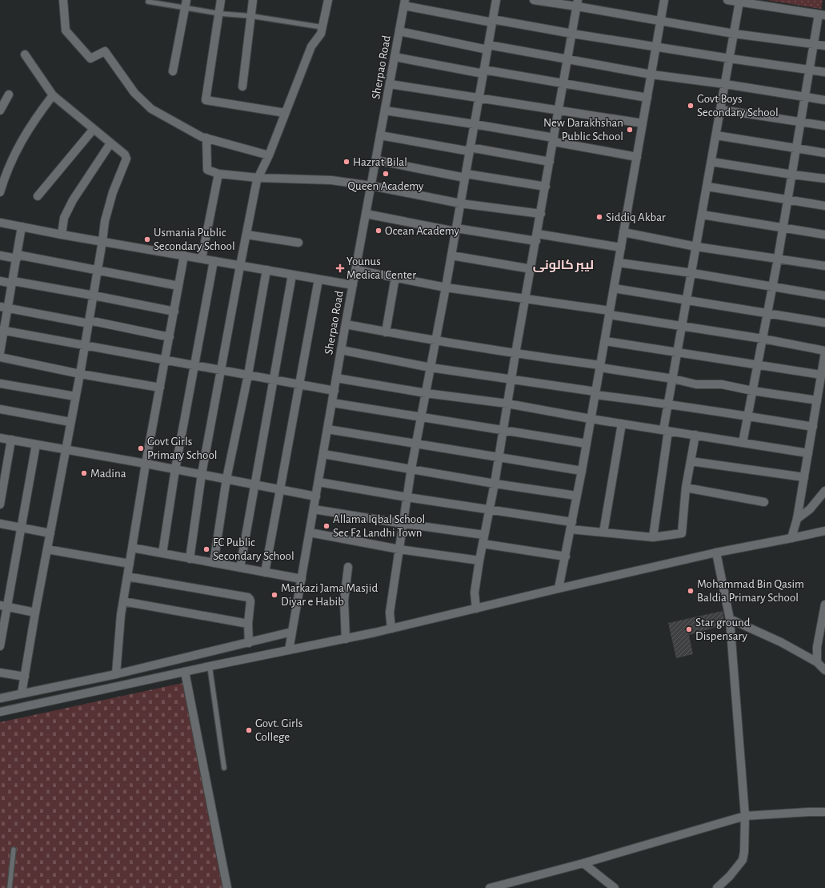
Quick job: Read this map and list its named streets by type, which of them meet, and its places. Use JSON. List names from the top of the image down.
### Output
{
  "streets": {
    "street": ["Sherpao Road"]
  },
  "districts": ["لیبر کالونی"],
  "places": {
    "other": [
      "Govt Boys Secondary School",
      "New Darakhshan Public School",
      "Hazrat Bilal",
      "Queen Academy",
      "Siddiq Akbar",
      "Ocean Academy",
      "Usmania Public Secondary School",
      "Govt Girls Primary School",
      "Madina",
      "Allama Iqbal School Sec F2 Landhi Town",
      "FC Public Secondary School",
      "Mohammad Bin Qasim Baldia Primary School",
      "Markazi Jama Masjid Diyar e Habib",
      "Star ground Dispensary",
      "Govt. Girls College"
    ],
    "health": ["Younus Medical Center"]
  }
}
